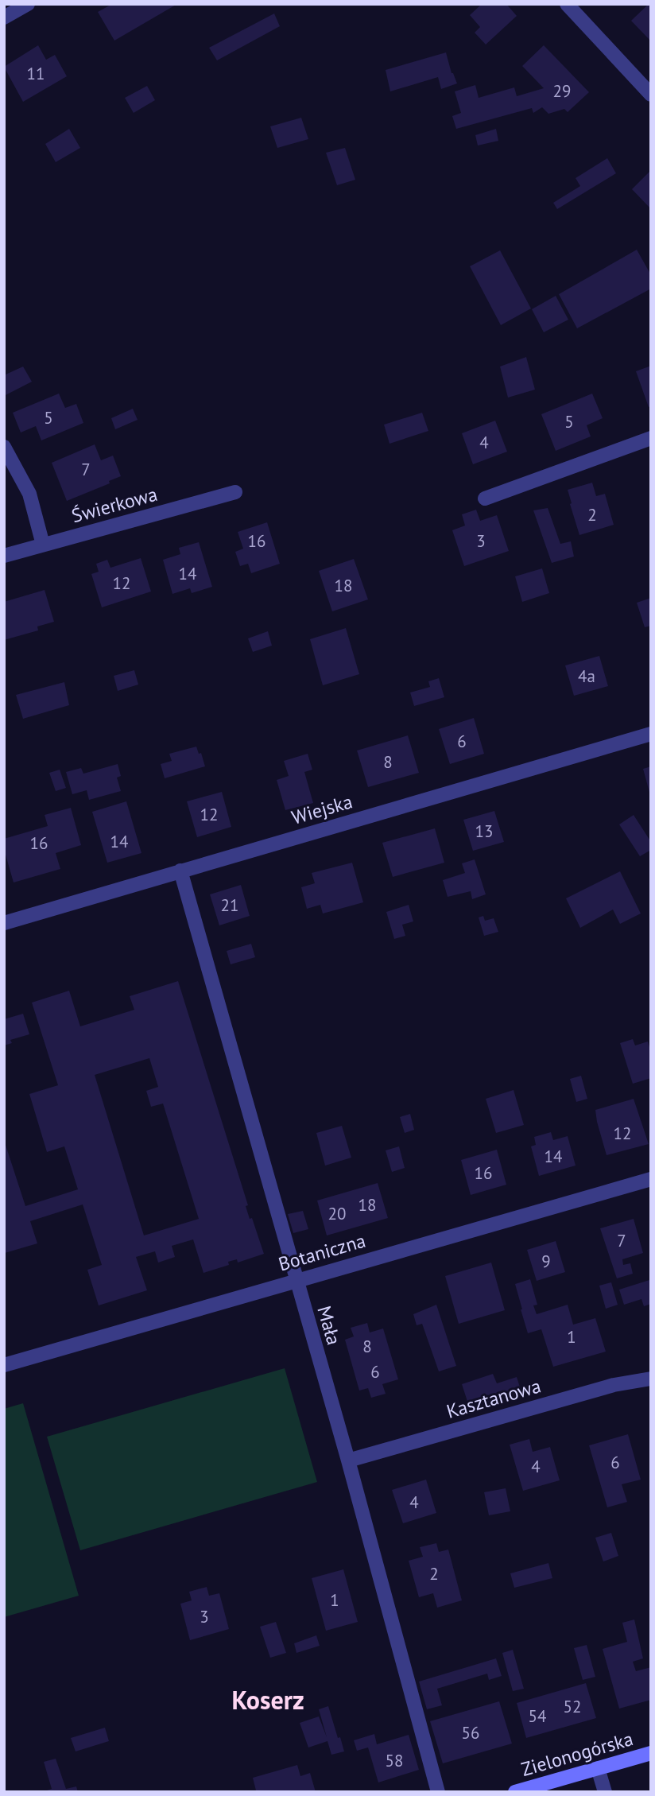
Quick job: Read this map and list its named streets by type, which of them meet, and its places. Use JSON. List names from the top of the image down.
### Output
{
  "streets": {
    "street": [
      "Świerkowa",
      "Wiejska",
      "Botaniczna",
      "Mała",
      "Kasztanowa",
      "Zielonogórska"
    ]
  },
  "crossings": [
    ["Wiejska", "Mała"],
    ["Botaniczna", "Mała"],
    ["Mała", "Kasztanowa"]
  ],
  "districts": ["Koserz"],
  "house_numbers": [
    "11",
    "29",
    "5",
    "5",
    "4",
    "7",
    "2",
    "16",
    "3",
    "14",
    "12",
    "18",
    "4a",
    "6",
    "8",
    "12",
    "13",
    "14",
    "16",
    "21",
    "12",
    "14",
    "16",
    "18",
    "20",
    "7",
    "9",
    "1",
    "8",
    "6",
    "6",
    "4",
    "4",
    "2",
    "1",
    "3",
    "52",
    "54",
    "56",
    "58"
  ]
}
